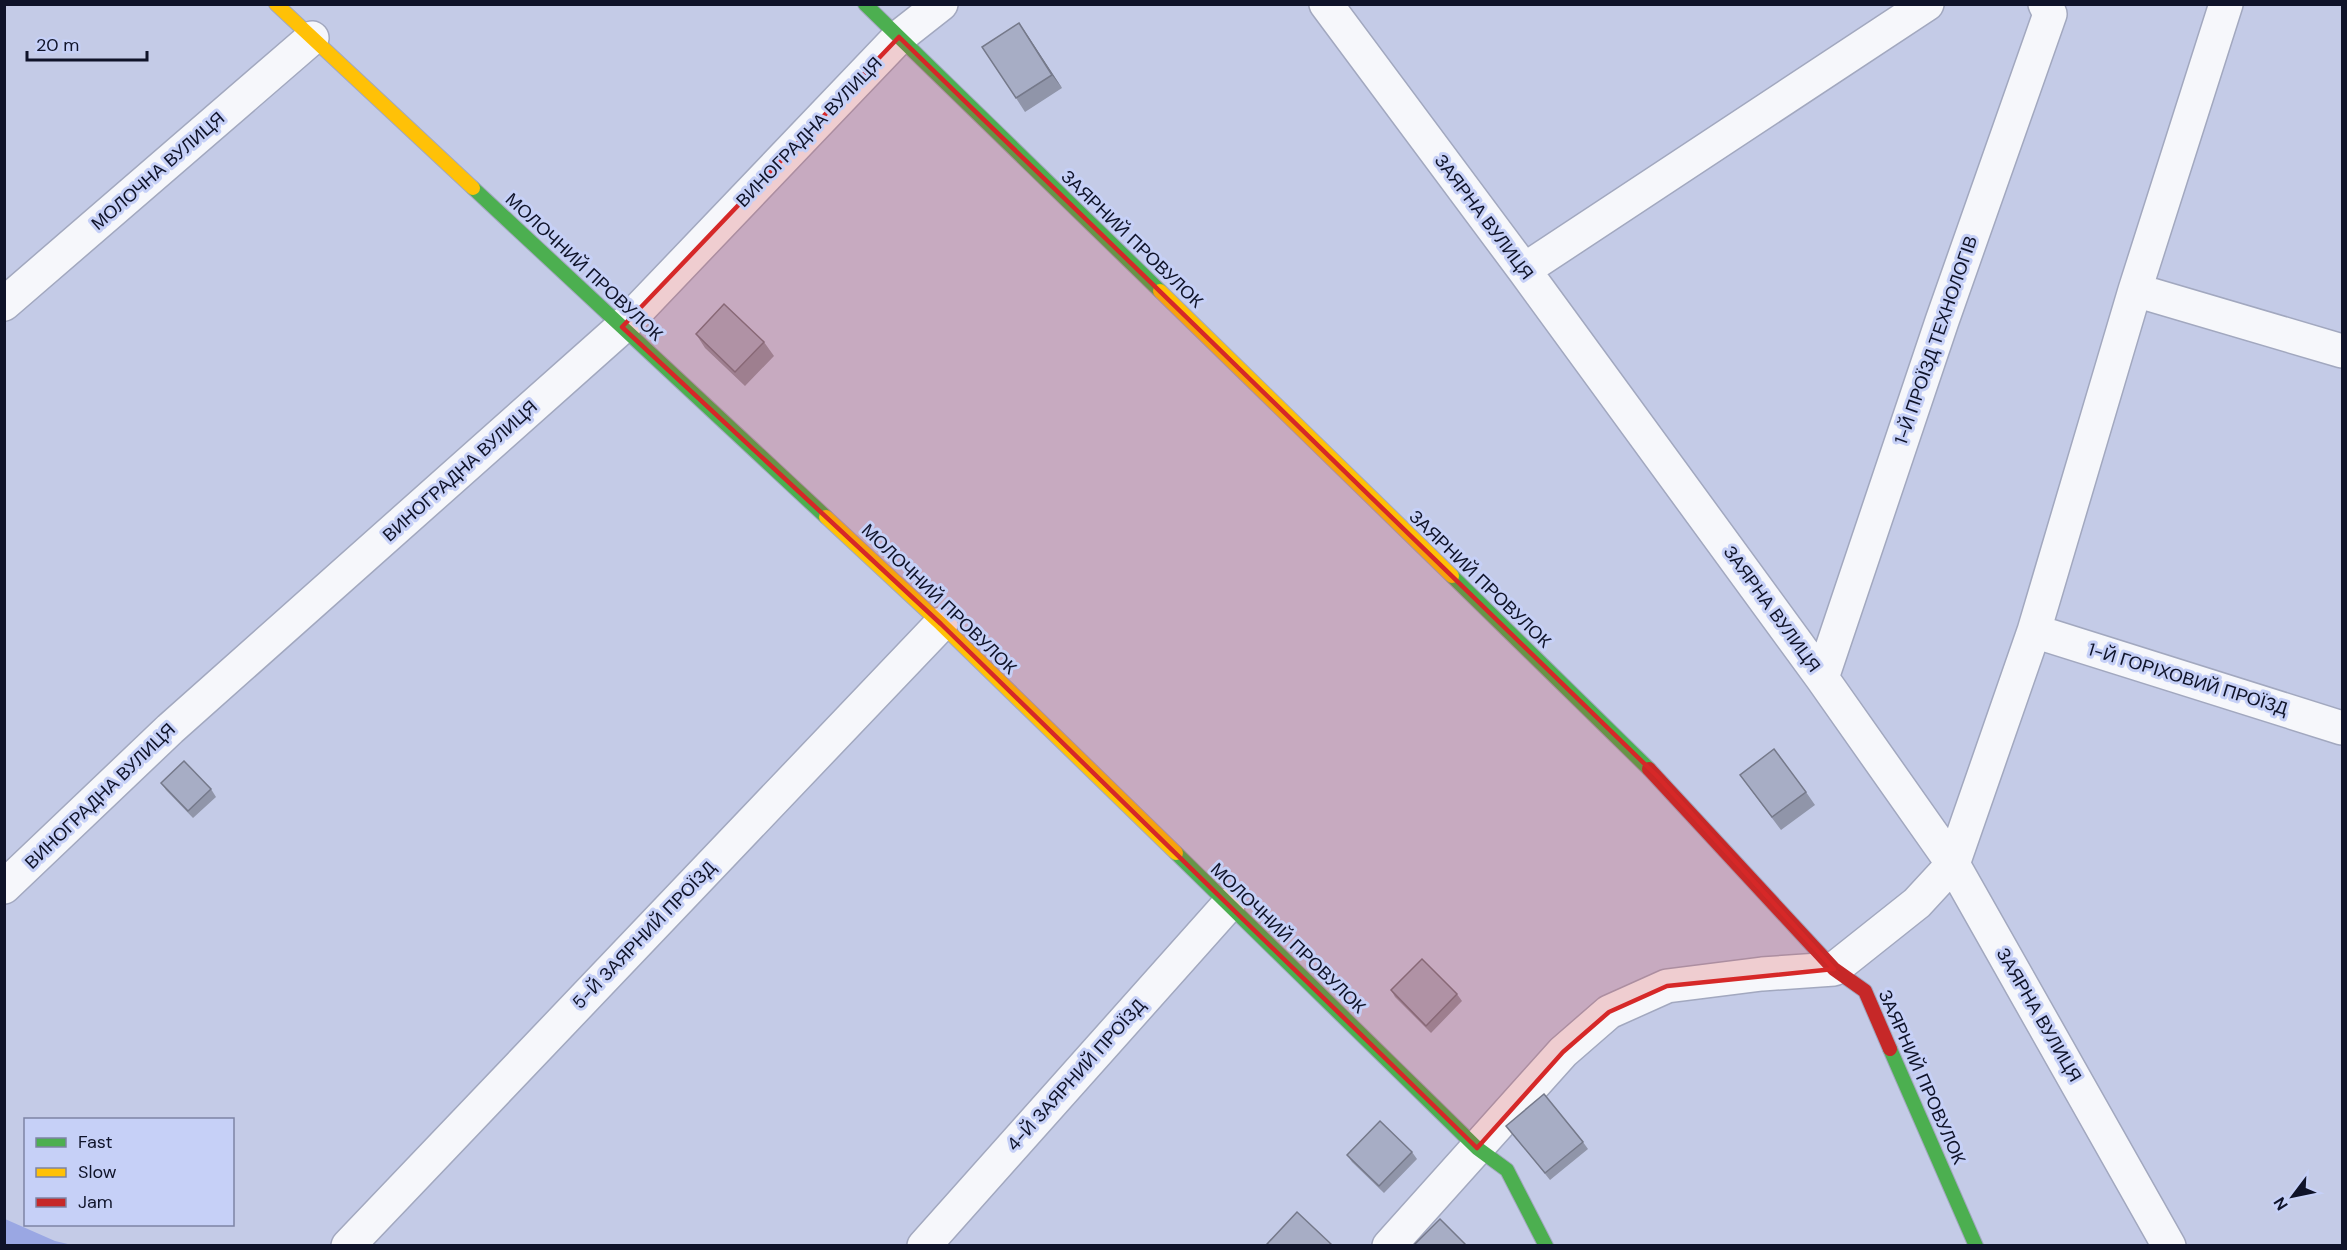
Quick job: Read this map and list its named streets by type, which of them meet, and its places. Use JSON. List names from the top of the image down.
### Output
{
  "streets": {
    "street": [
      "ВИНОГРАДНА ВУЛИЦЯ",
      "МОЛОЧНА ВУЛИЦЯ",
      "ЗАЯРНА ВУЛИЦЯ",
      "ЗАЯРНИЙ ПРОВУЛОК",
      "МОЛОЧНИЙ ПРОВУЛОК",
      "1-Й ПРОЇЗД ТЕХНОЛОГІВ",
      "1-Й ГОРІХОВИЙ ПРОЇЗД",
      "5-Й ЗАЯРНИЙ ПРОЇЗД",
      "4-Й ЗАЯРНИЙ ПРОЇЗД"
    ]
  },
  "crossings": [
    ["ВИНОГРАДНА ВУЛИЦЯ", "ЗАЯРНИЙ ПРОВУЛОК"],
    ["ВИНОГРАДНА ВУЛИЦЯ", "МОЛОЧНИЙ ПРОВУЛОК"],
    ["МОЛОЧНА ВУЛИЦЯ", "МОЛОЧНИЙ ПРОВУЛОК"],
    ["ЗАЯРНА ВУЛИЦЯ", "1-Й ПРОЇЗД ТЕХНОЛОГІВ"],
    ["МОЛОЧНИЙ ПРОВУЛОК", "5-Й ЗАЯРНИЙ ПРОЇЗД"],
    ["МОЛОЧНИЙ ПРОВУЛОК", "4-Й ЗАЯРНИЙ ПРОЇЗД"]
  ],
  "legend": ["Fast", "Slow", "Jam"],
  "scale_bar": "20 m",
  "north": "bottom left"
}
